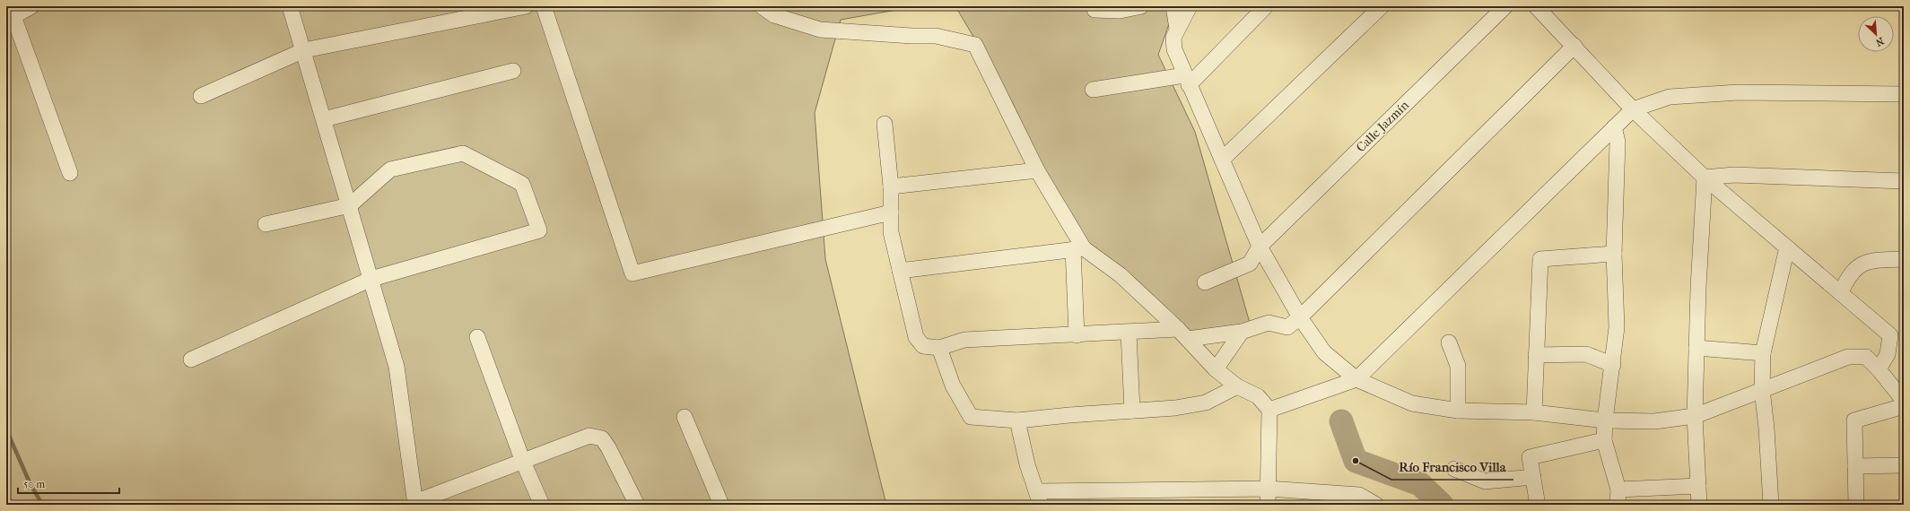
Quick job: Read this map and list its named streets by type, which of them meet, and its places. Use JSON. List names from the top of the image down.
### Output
{
  "streets": {
    "street": ["Calle Jazmín"]
  },
  "places": ["Río Francisco Villa"],
  "scale_bar": "50 m",
  "north": "bottom right"
}
